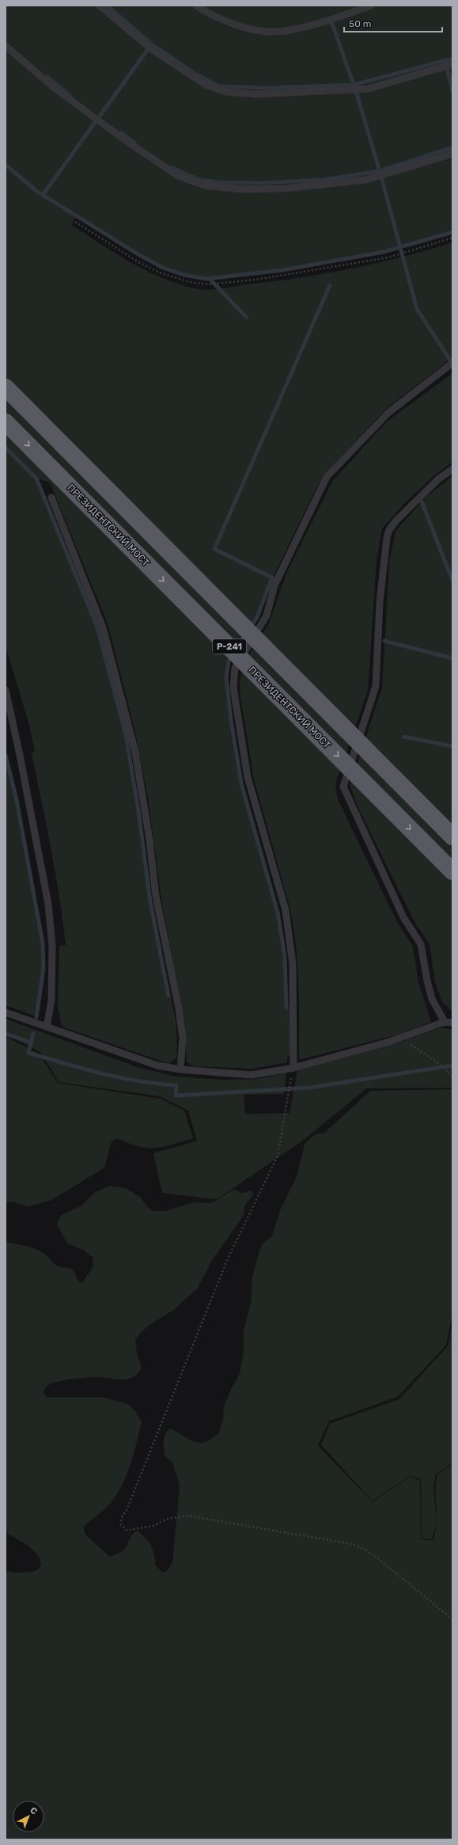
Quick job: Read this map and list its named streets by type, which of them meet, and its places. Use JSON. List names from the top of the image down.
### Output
{
  "streets": {
    "highway": ["ПРЕЗИДЕНТСКИЙ МОСТ", "Р-241"]
  },
  "scale_bar": "50 m",
  "north": "top right"
}
